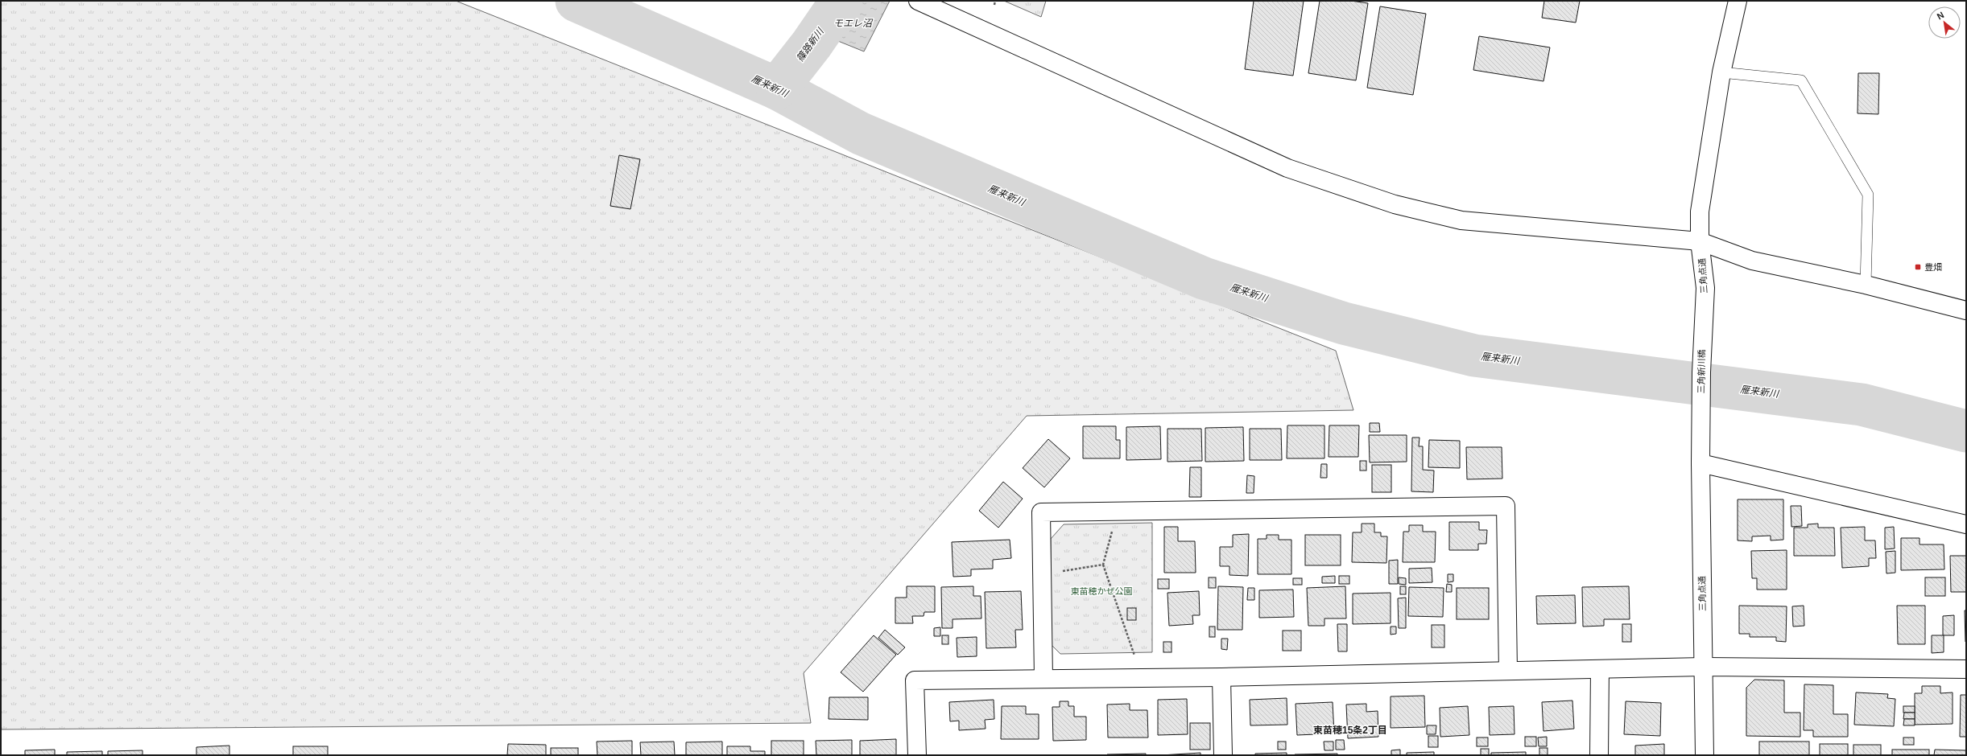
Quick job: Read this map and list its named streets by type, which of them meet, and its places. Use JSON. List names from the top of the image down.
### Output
{
  "streets": {
    "street": ["三角点通", "三角新川橋"]
  },
  "crossings": [
    ["三角点通", "三角新川橋"]
  ],
  "districts": ["東苗穂15条2丁目"],
  "water": ["モエレ沼", "篠路新川", "雁来新川"],
  "parks": ["東苗穂かぜ公園"],
  "places": {
    "transit": ["豊畑"]
  },
  "north": "top left"
}
